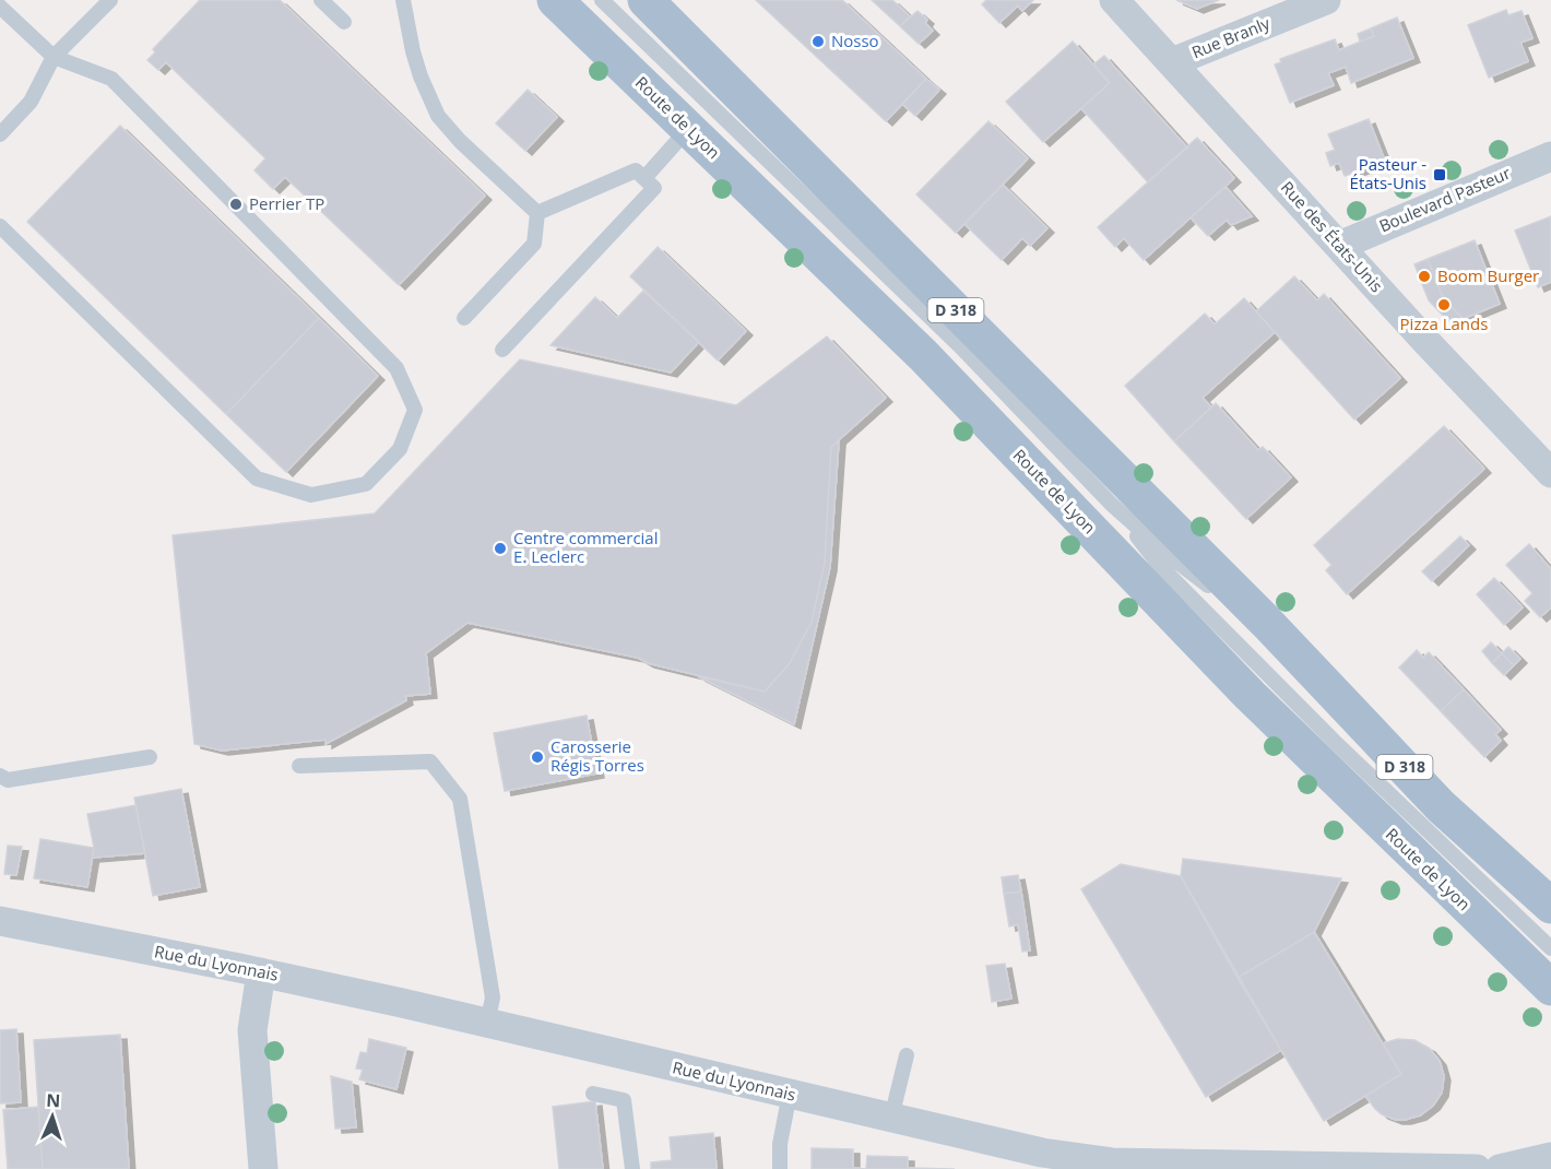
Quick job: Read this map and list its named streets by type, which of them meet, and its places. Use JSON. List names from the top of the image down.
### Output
{
  "streets": {
    "main road": ["Route de Lyon", "D 318"],
    "street": [
      "Rue Branly",
      "Boulevard Pasteur",
      "Rue des États-Unis",
      "Rue du Lyonnais"
    ]
  },
  "crossings": [
    ["Rue Branly", "Rue des États-Unis"],
    ["Boulevard Pasteur", "Rue des États-Unis"]
  ],
  "places": {
    "other": [
      "Nosso",
      "Perrier TP",
      "Boom Burger",
      "Pizza Lands",
      "Centre commercial E. Leclerc",
      "Carosserie Régis Torres"
    ],
    "transit": ["Pasteur - États-Unis"]
  },
  "north": "top"
}
